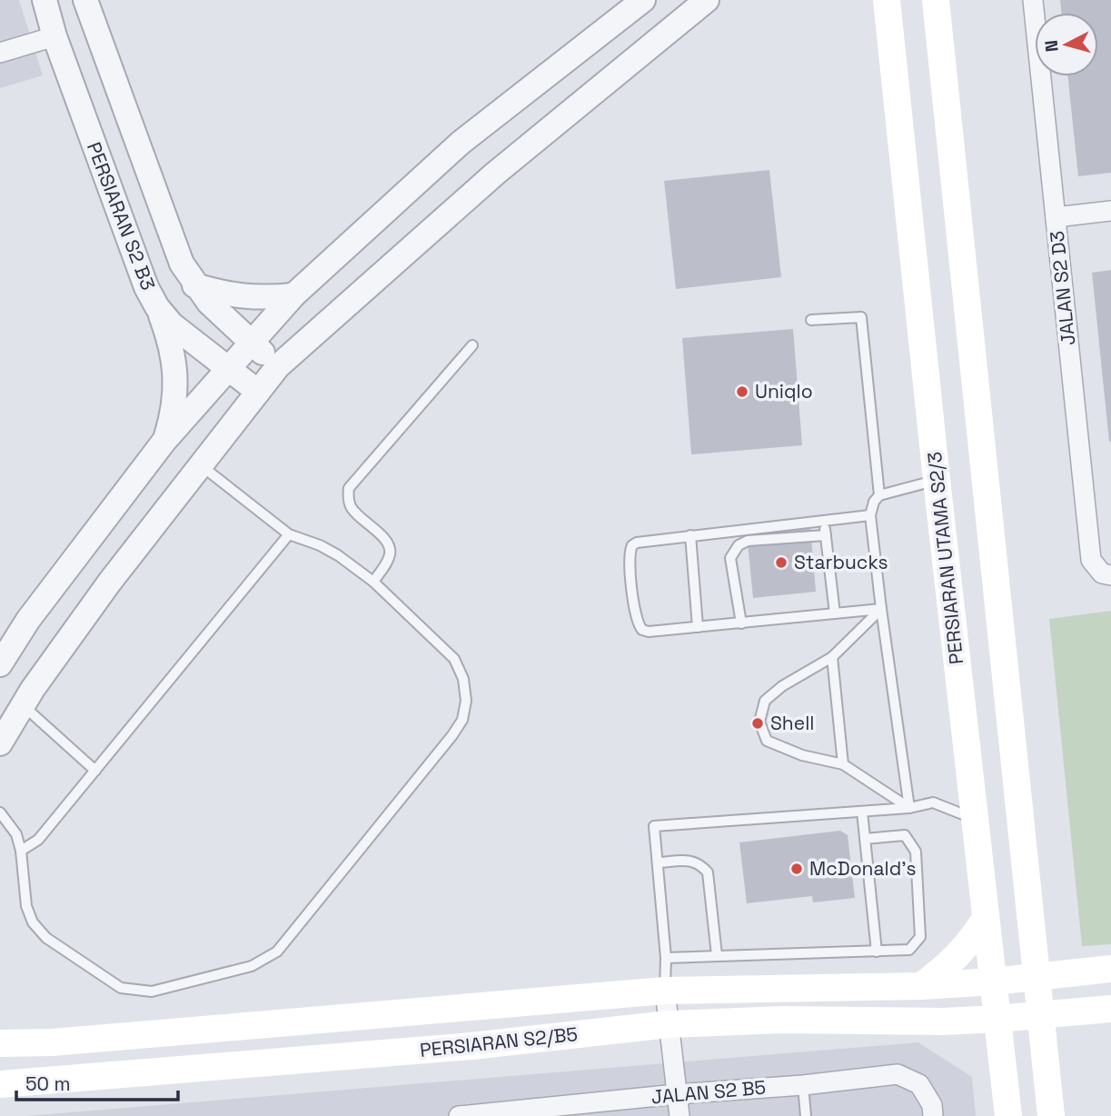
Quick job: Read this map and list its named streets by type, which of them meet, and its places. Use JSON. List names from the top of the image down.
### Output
{
  "streets": {
    "main road": ["PERSIARAN UTAMA S2/3", "PERSIARAN S2/B5"],
    "street": ["PERSIARAN S2 B3", "JALAN S2 D3", "JALAN S2 B5"]
  },
  "crossings": [
    ["PERSIARAN UTAMA S2/3", "PERSIARAN S2/B5"]
  ],
  "places": [
    "Uniqlo",
    "Starbucks",
    "Shell",
    "McDonald's"
  ],
  "scale_bar": "50 m",
  "north": "left"
}
